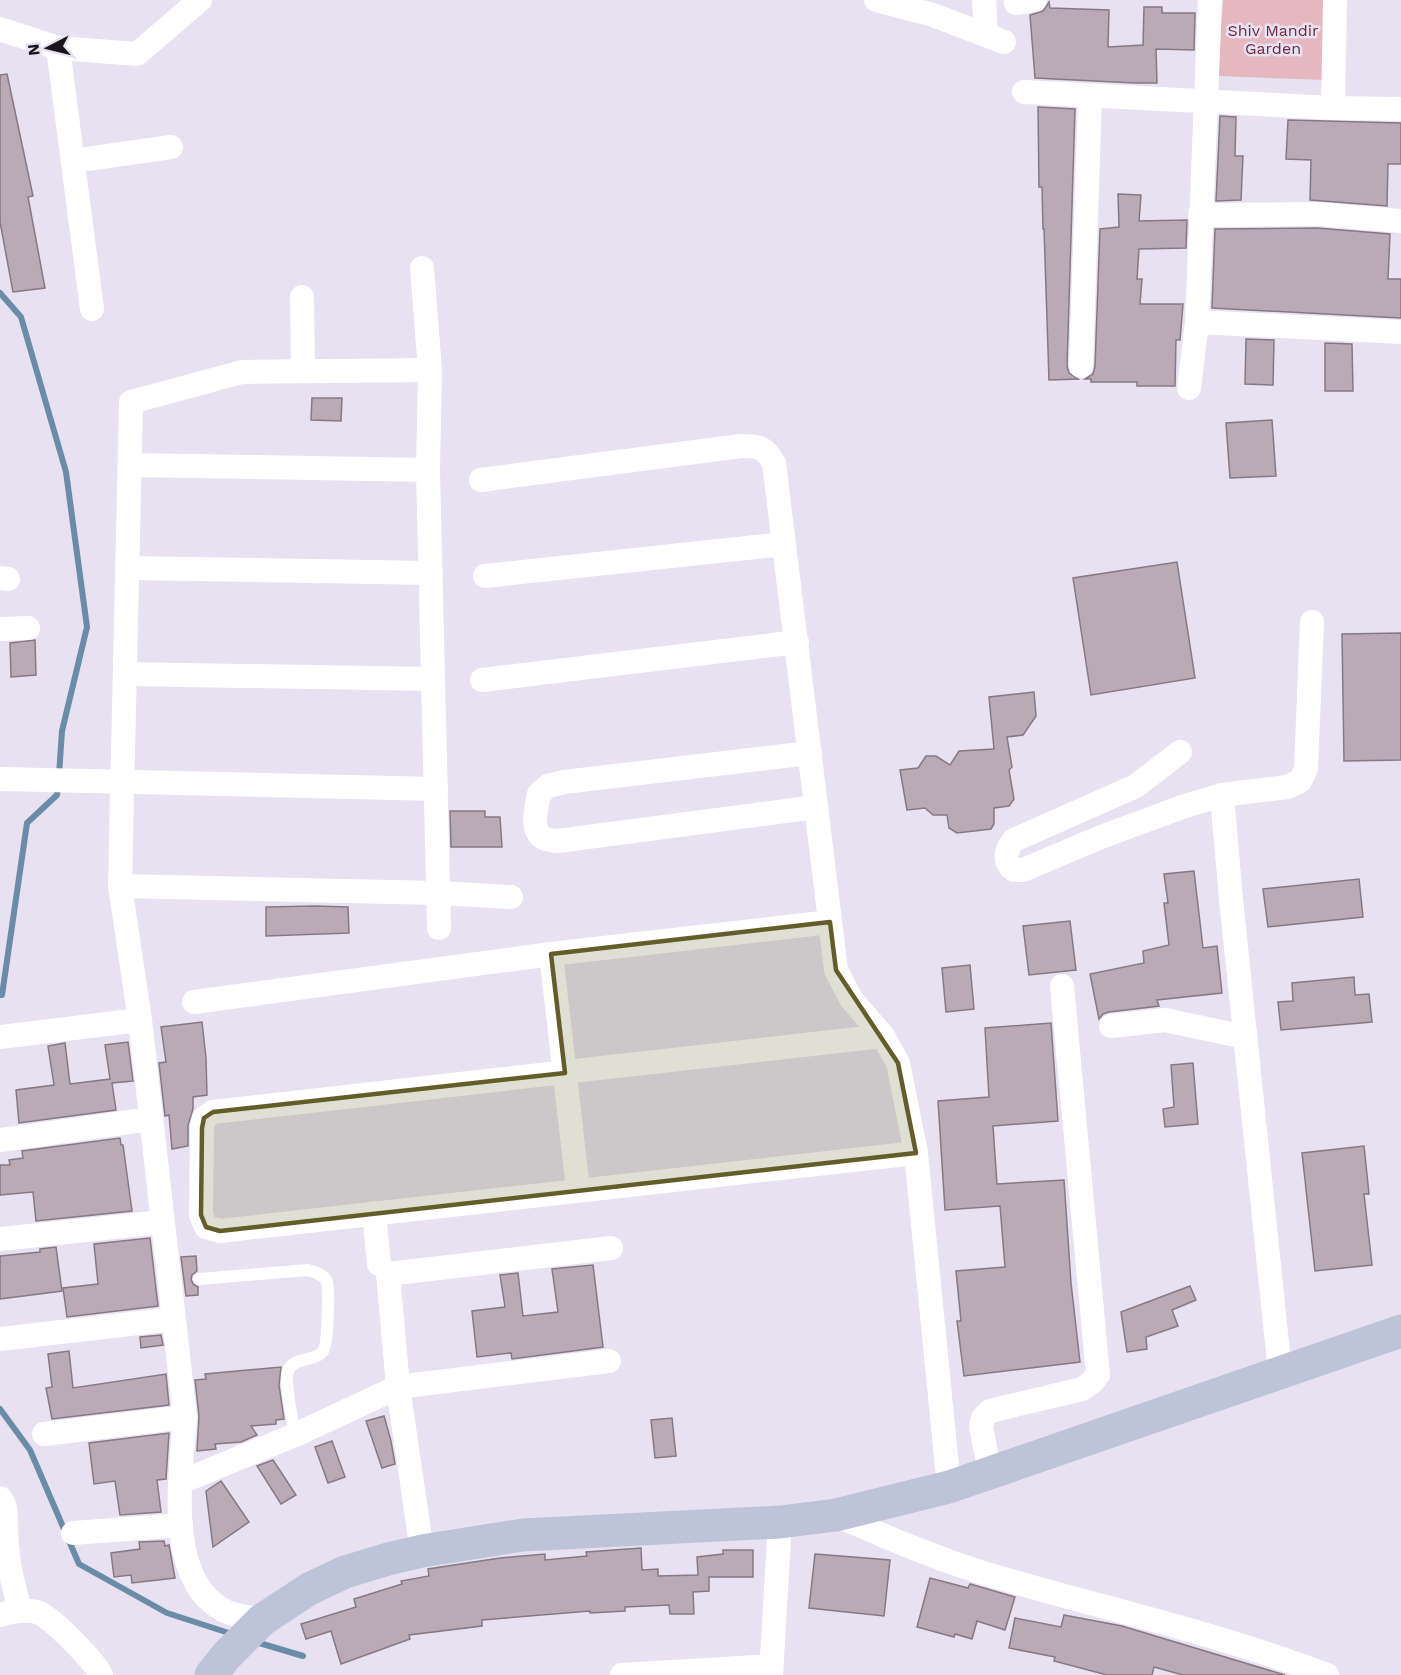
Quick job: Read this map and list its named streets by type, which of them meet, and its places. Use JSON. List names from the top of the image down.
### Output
{
  "parks": ["Shiv Mandir Garden"],
  "north": "left"
}
